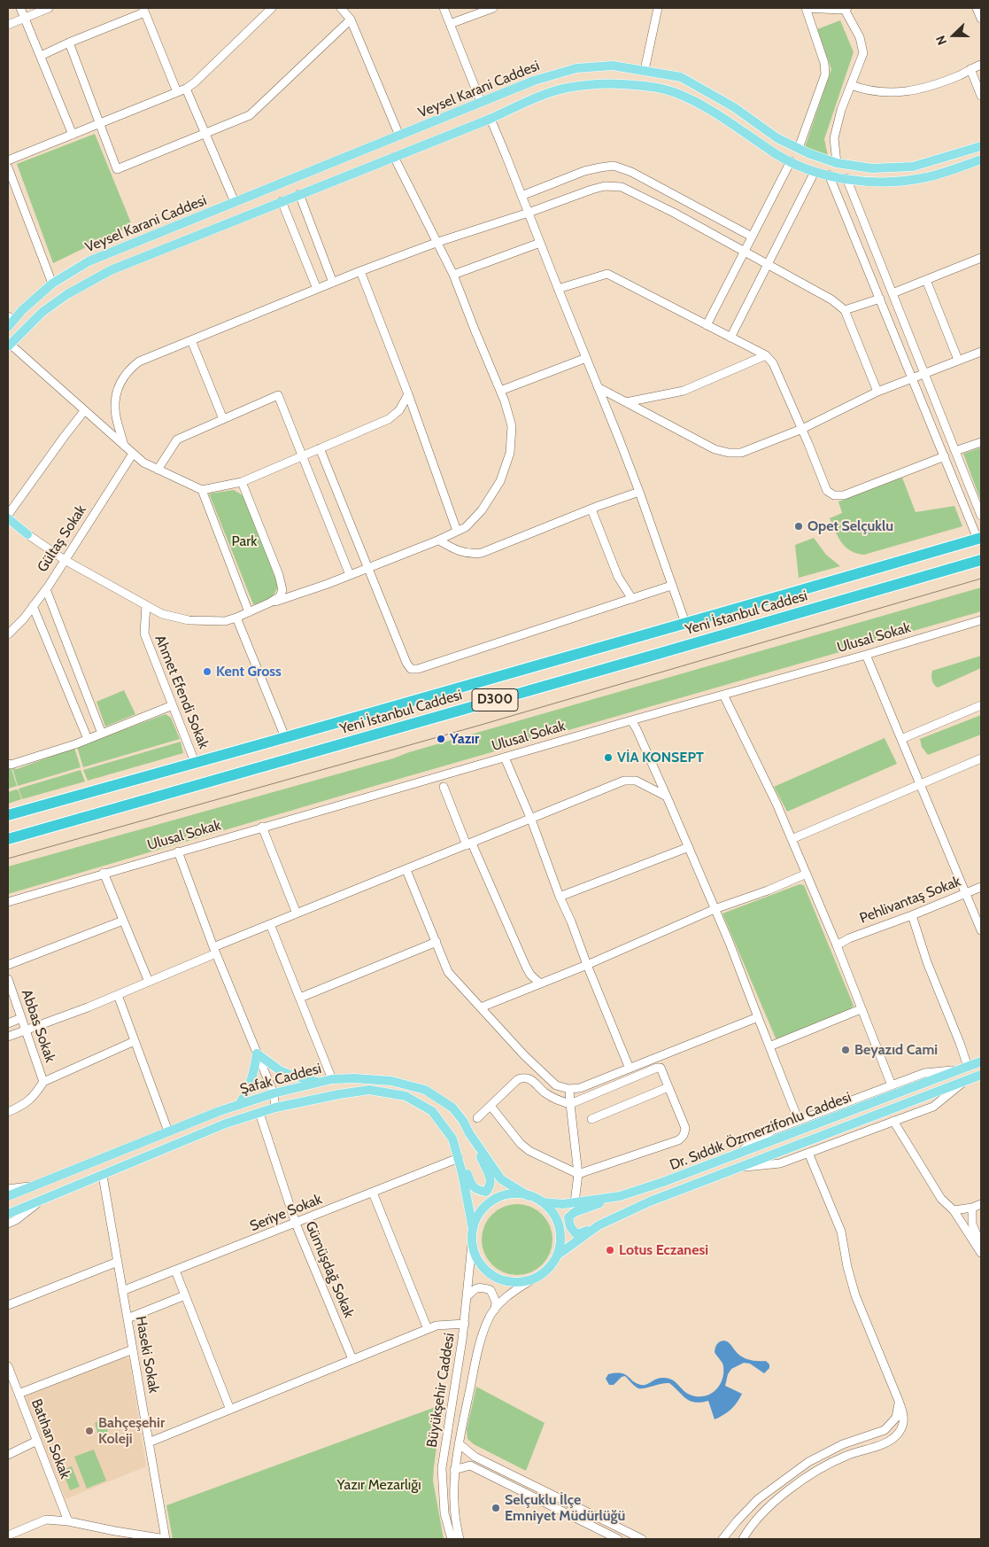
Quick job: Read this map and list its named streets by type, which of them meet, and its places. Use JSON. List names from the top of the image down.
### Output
{
  "streets": {
    "highway": ["Yeni İstanbul Caddesi", "D300"],
    "main road": ["Veysel Karani Caddesi", "Şafak Caddesi", "Dr. Sıddık Özmerzifonlu Caddesi"],
    "street": [
      "Gültaş Sokak",
      "Ulusal Sokak",
      "Ahmet Efendi Sokak",
      "Pehlivantaş Sokak",
      "Abbas Sokak",
      "Seriye Sokak",
      "Gümüşdağ Sokak",
      "Haseki Sokak",
      "Büyükşehir Caddesi",
      "Batıhan Sokak"
    ]
  },
  "crossings": [
    ["Yeni İstanbul Caddesi", "Ahmet Efendi Sokak"],
    ["Şafak Caddesi", "Dr. Sıddık Özmerzifonlu Caddesi"],
    ["Şafak Caddesi", "Seriye Sokak"],
    ["Şafak Caddesi", "Gümüşdağ Sokak"],
    ["Şafak Caddesi", "Haseki Sokak"],
    ["Şafak Caddesi", "Büyükşehir Caddesi"],
    ["Dr. Sıddık Özmerzifonlu Caddesi", "Büyükşehir Caddesi"],
    ["Seriye Sokak", "Gümüşdağ Sokak"],
    ["Seriye Sokak", "Haseki Sokak"]
  ],
  "parks": ["Park", "Yazır Mezarlığı"],
  "places": [
    "Opet Selçuklu",
    "Kent Gross",
    "Yazır",
    "VİA KONSEPT",
    "Beyazıd Cami",
    "Lotus Eczanesi",
    "Bahçeşehir Koleji",
    "Selçuklu İlçe Emniyet Müdürlüğü"
  ],
  "north": "left"
}
